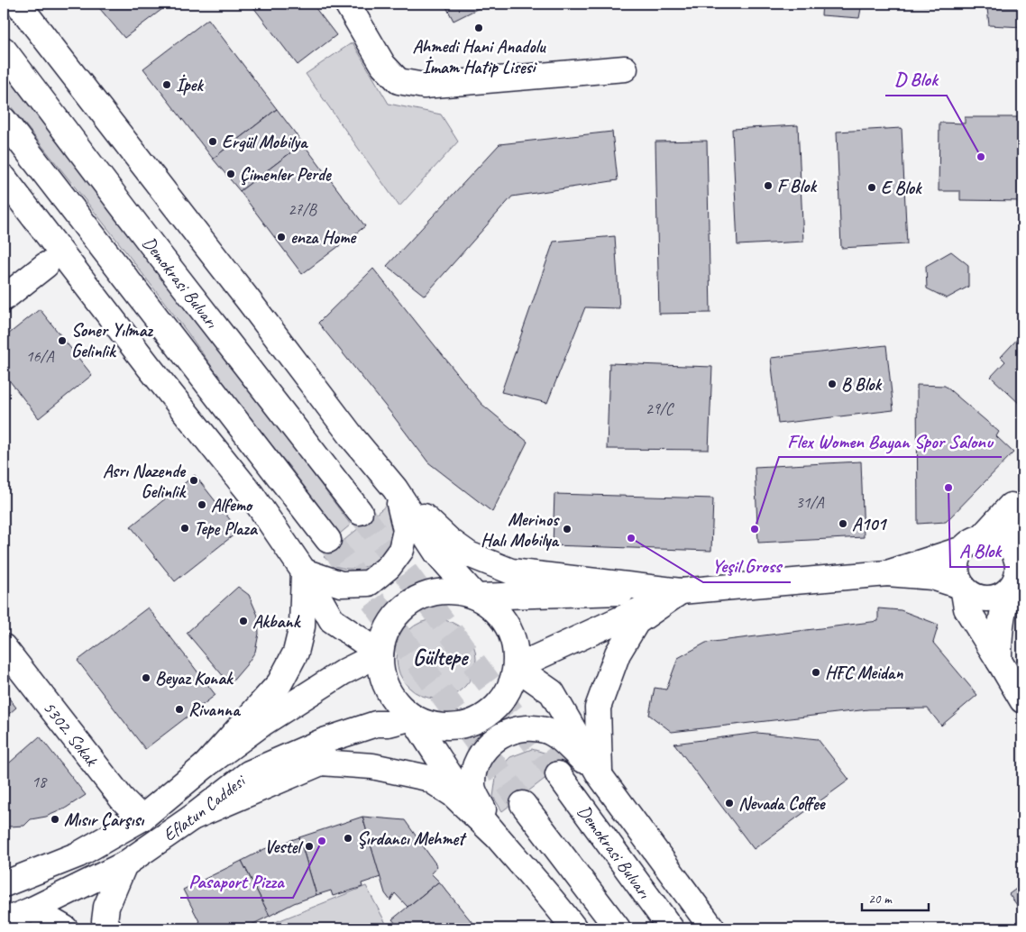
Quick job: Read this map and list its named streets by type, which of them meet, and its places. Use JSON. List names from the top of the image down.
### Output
{
  "streets": {
    "main road": ["Demokrasi Bulvarı", "5302. Sokak", "Eflatun Caddesi"]
  },
  "crossings": [
    ["5302. Sokak", "Eflatun Caddesi"]
  ],
  "districts": ["Gültepe"],
  "places": [
    "Ahmedi Hani Anadolu İmam Hatip Lisesi",
    "İpek",
    "Ergül Mobilya",
    "D Blok",
    "Çimenler Perde",
    "F Blok",
    "E Blok",
    "enza Home",
    "Soner Yılmaz Gelinlik",
    "B Blok",
    "Asrı Nazende Gelinlik",
    "A Blok",
    "Alfemo",
    "A101",
    "Tepe Plaza",
    "Merinos Halı Mobilya",
    "Flex Women Bayan Spor Salonu",
    "Yeşil Gross",
    "Akbank",
    "HFC Meidan",
    "Beyaz Konak",
    "Rivanna",
    "Nevada Coffee",
    "Mısır Çarşısı",
    "Şırdancı Mehmet",
    "Pasaport Pizza",
    "Vestel"
  ],
  "house_numbers": [
    "27/B",
    "16/A",
    "29/C",
    "31/A",
    "18"
  ],
  "scale_bar": "20 m"
}
